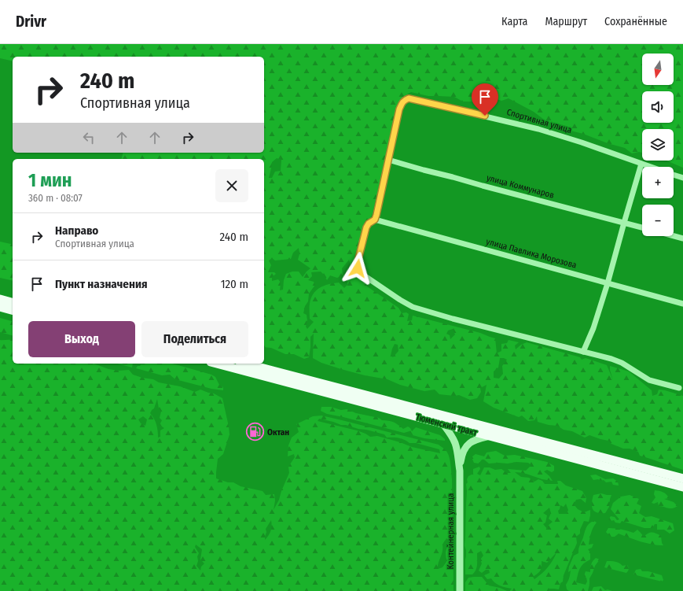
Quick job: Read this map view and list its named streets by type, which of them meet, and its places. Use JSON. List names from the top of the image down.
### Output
{
  "streets": {
    "main road": ["Тюменский тракт"],
    "street": [
      "Спортивная улица",
      "улица Коммунаров",
      "улица Павлика Морозова",
      "Контейнерная улица"
    ]
  },
  "crossings": [
    ["Спортивная улица", "улица Коммунаров"],
    ["Тюменский тракт", "Контейнерная улица"]
  ],
  "places": {
    "fuel station": ["Октан"]
  },
  "north": "bottom",
  "page": {
    "header": "Drivr",
    "nav": ["Карта", "Маршрут", "Сохранённые"],
    "map_buttons": ["+", "−"],
    "turn": ["240 m", "Спортивная улица"],
    "heading": ["1 мин", "360 m · 08:07"],
    "list": [
      {
        "name": "Направо",
        "note": "Спортивная улица",
        "value": "240 m"
      },
      {
        "name": "Пункт назначения",
        "value": "120 m"
      }
    ],
    "buttons": ["Выход", "Поделиться"]
  }
}
